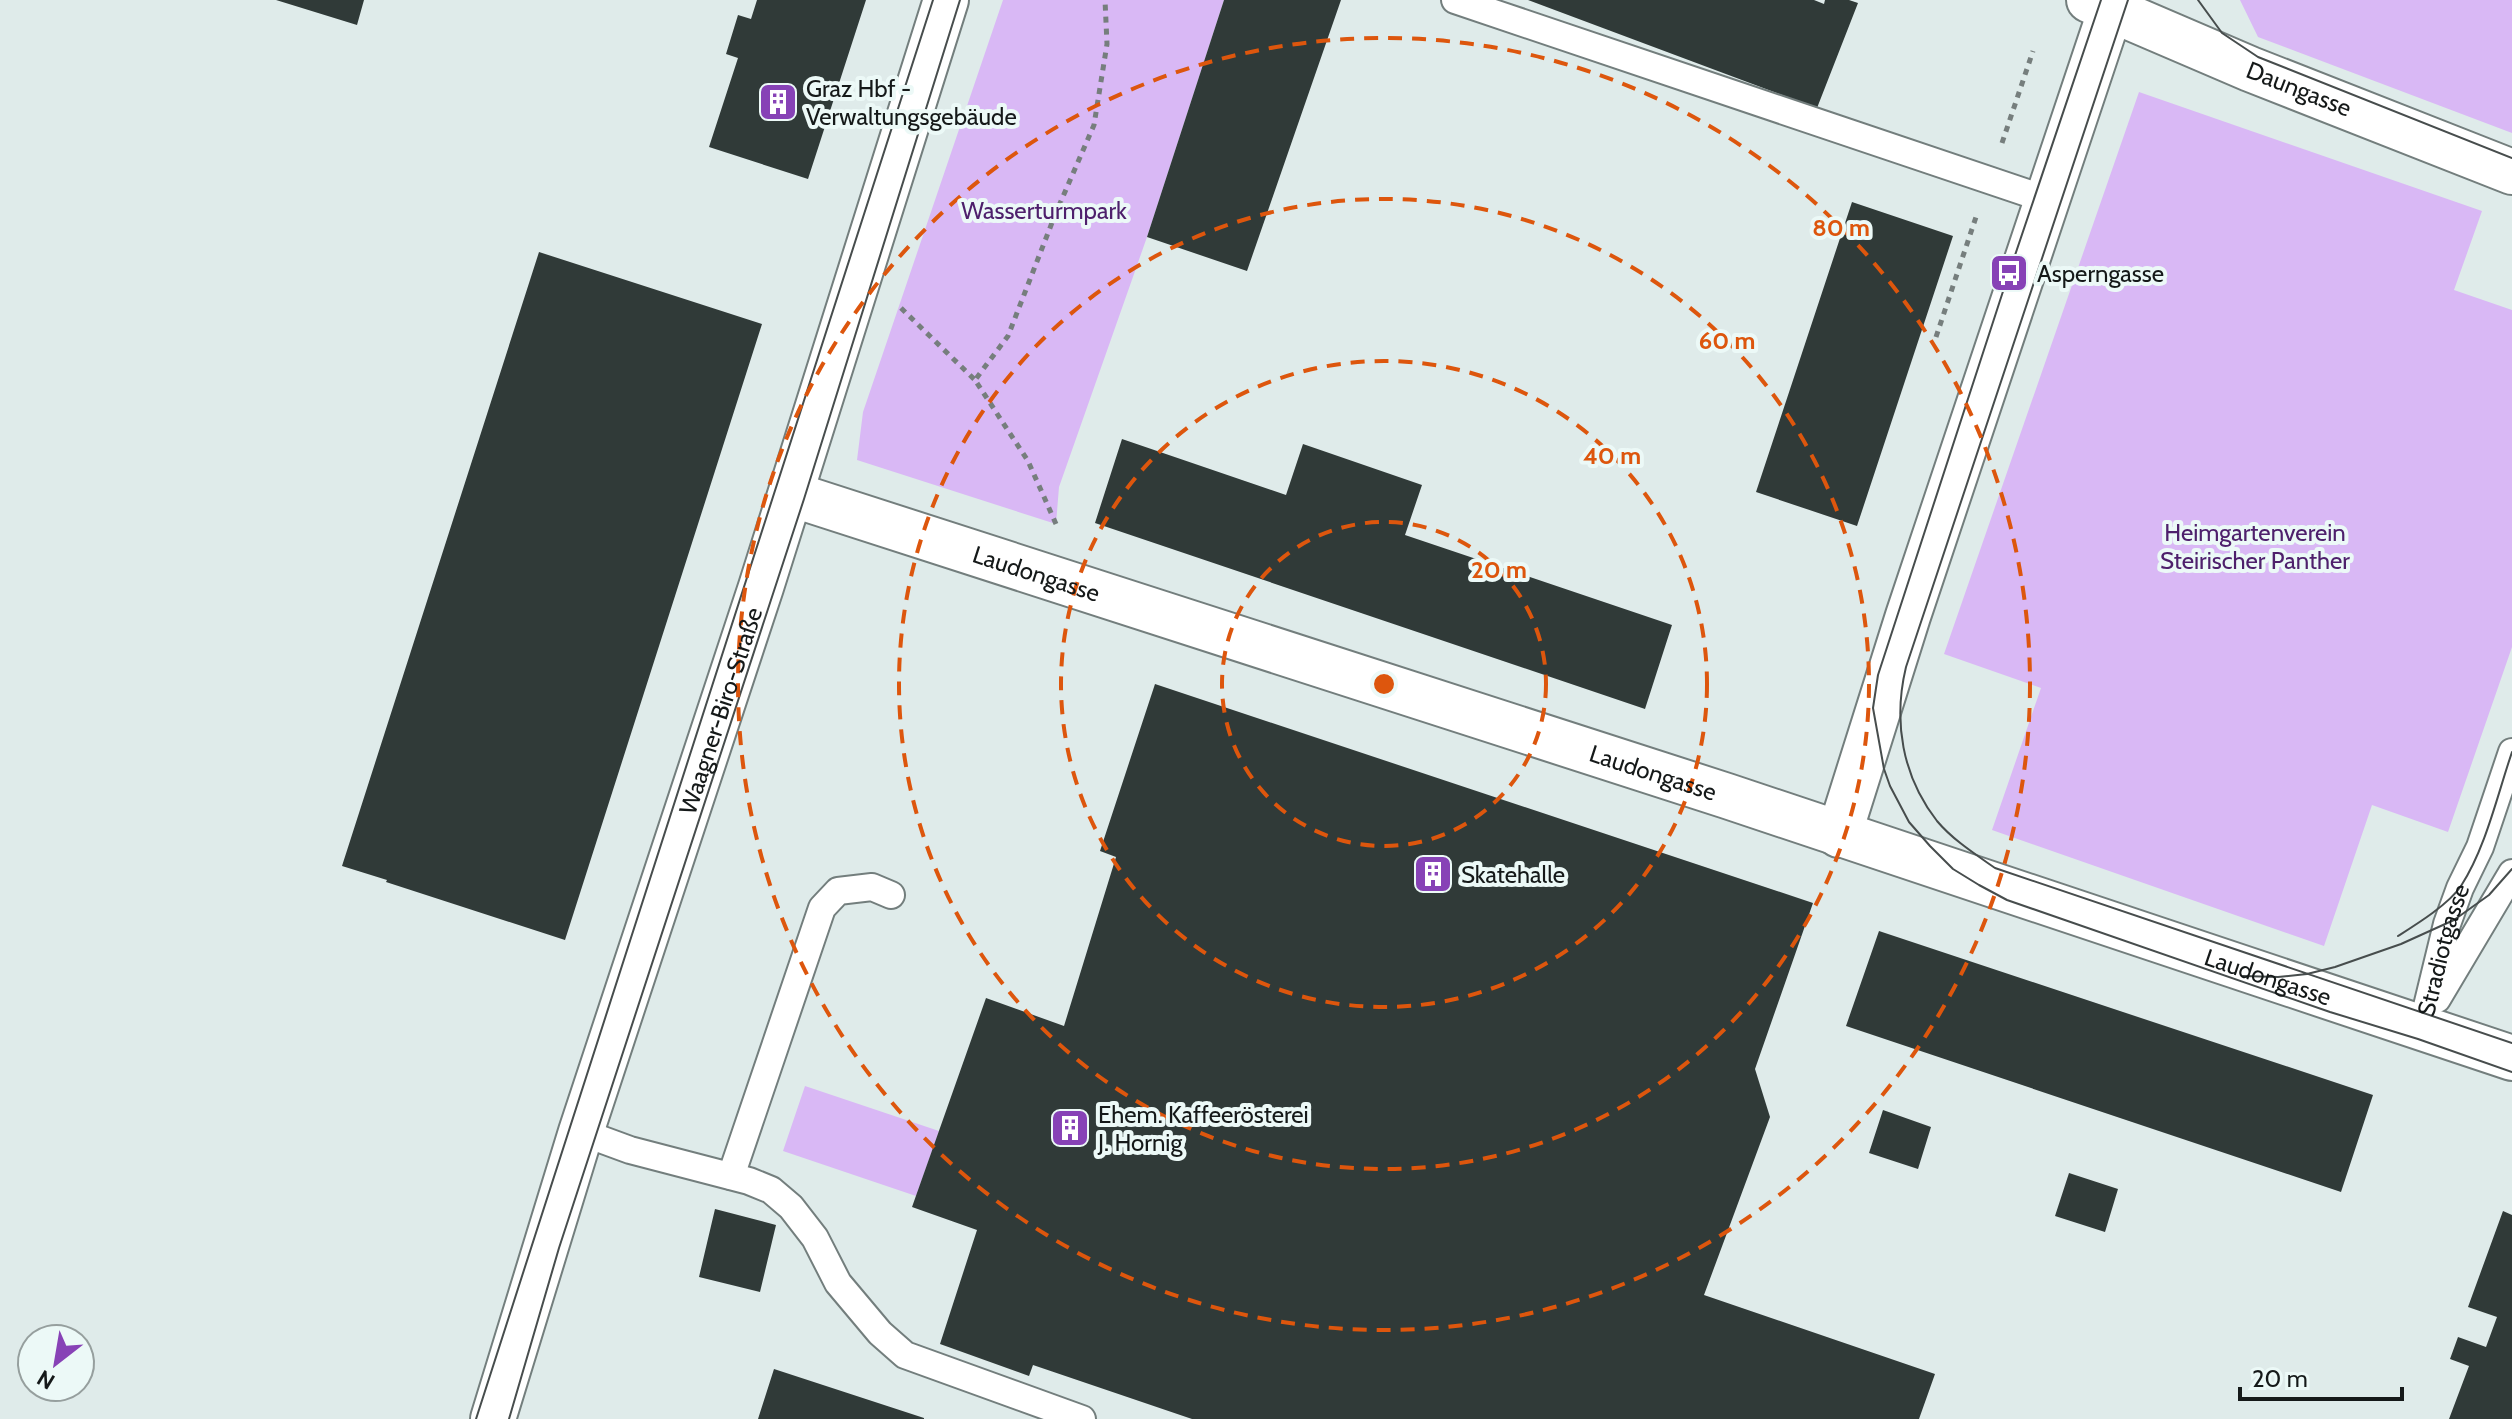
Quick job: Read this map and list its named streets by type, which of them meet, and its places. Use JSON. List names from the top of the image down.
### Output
{
  "streets": {
    "street": ["Daungasse", "Laudongasse", "Waagner-Biro-Straße"],
    "lane": ["Stradiotgasse"]
  },
  "crossings": [
    ["Laudongasse", "Waagner-Biro-Straße"],
    ["Laudongasse", "Stradiotgasse"]
  ],
  "parks": ["Wasserturmpark", "Heimgartenverein Steirischer Panther"],
  "places": {
    "building": ["Graz Hbf - Verwaltungsgebäude", "Skatehalle", "Ehem. Kaffeerösterei J. Hornig"],
    "bus stop": ["Asperngasse"]
  },
  "scale_bar": "20 m",
  "north": "bottom left",
  "rings": [
    "80 m",
    "60 m",
    "40 m",
    "20 m"
  ]
}
